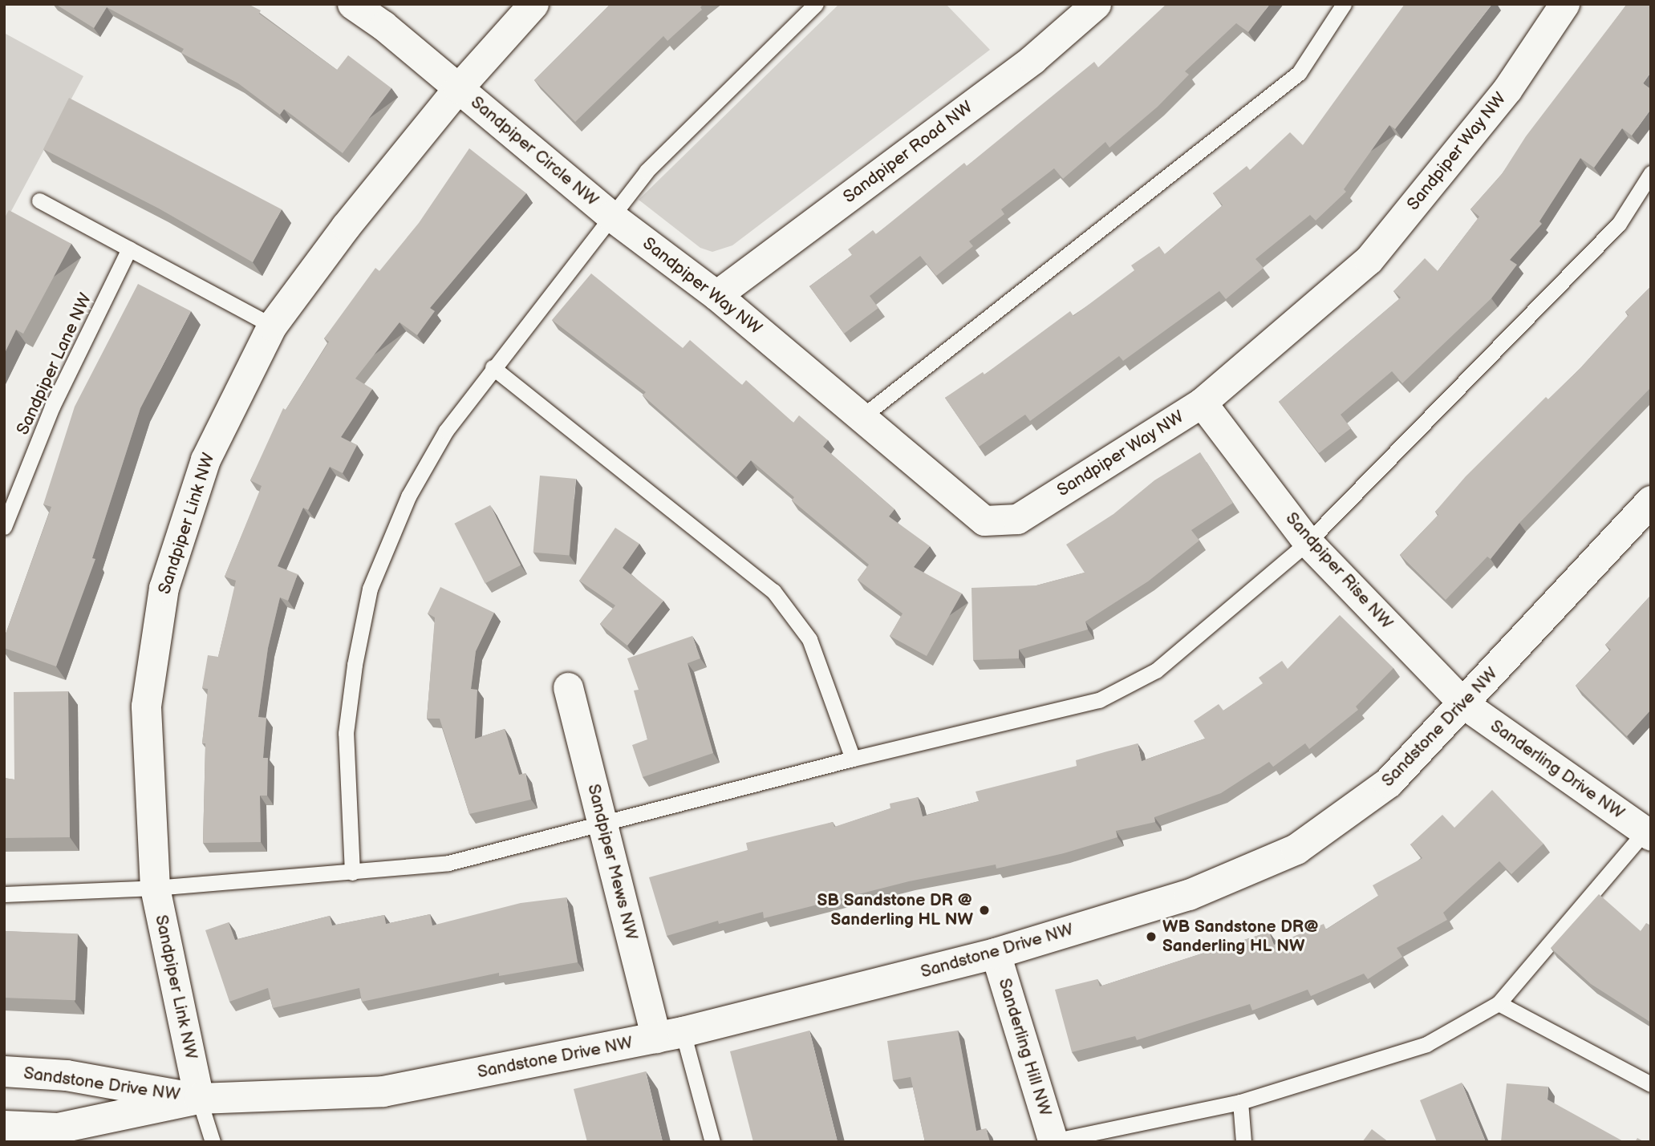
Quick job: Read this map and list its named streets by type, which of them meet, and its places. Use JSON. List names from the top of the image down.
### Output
{
  "streets": {
    "street": [
      "Sandpiper Circle NW",
      "Sandpiper Way NW",
      "Sandpiper Road NW",
      "Sandpiper Link NW",
      "Sandpiper Rise NW",
      "Sandstone Drive NW",
      "Sanderling Drive NW",
      "Sandpiper Mews NW",
      "Sanderling Hill NW"
    ],
    "lane": ["Sandpiper Lane NW"]
  },
  "crossings": [
    ["Sandpiper Circle NW", "Sandpiper Way NW"],
    ["Sandpiper Circle NW", "Sandpiper Link NW"],
    ["Sandpiper Way NW", "Sandpiper Road NW"],
    ["Sandpiper Way NW", "Sandpiper Rise NW"],
    ["Sandpiper Link NW", "Sandstone Drive NW"],
    ["Sandpiper Rise NW", "Sandstone Drive NW"],
    ["Sandpiper Rise NW", "Sanderling Drive NW"],
    ["Sandstone Drive NW", "Sanderling Drive NW"],
    ["Sandstone Drive NW", "Sandpiper Mews NW"],
    ["Sandstone Drive NW", "Sanderling Hill NW"]
  ],
  "places": ["SB Sandstone DR @ Sanderling HL NW", "WB Sandstone DR@ Sanderling HL NW"]
}
